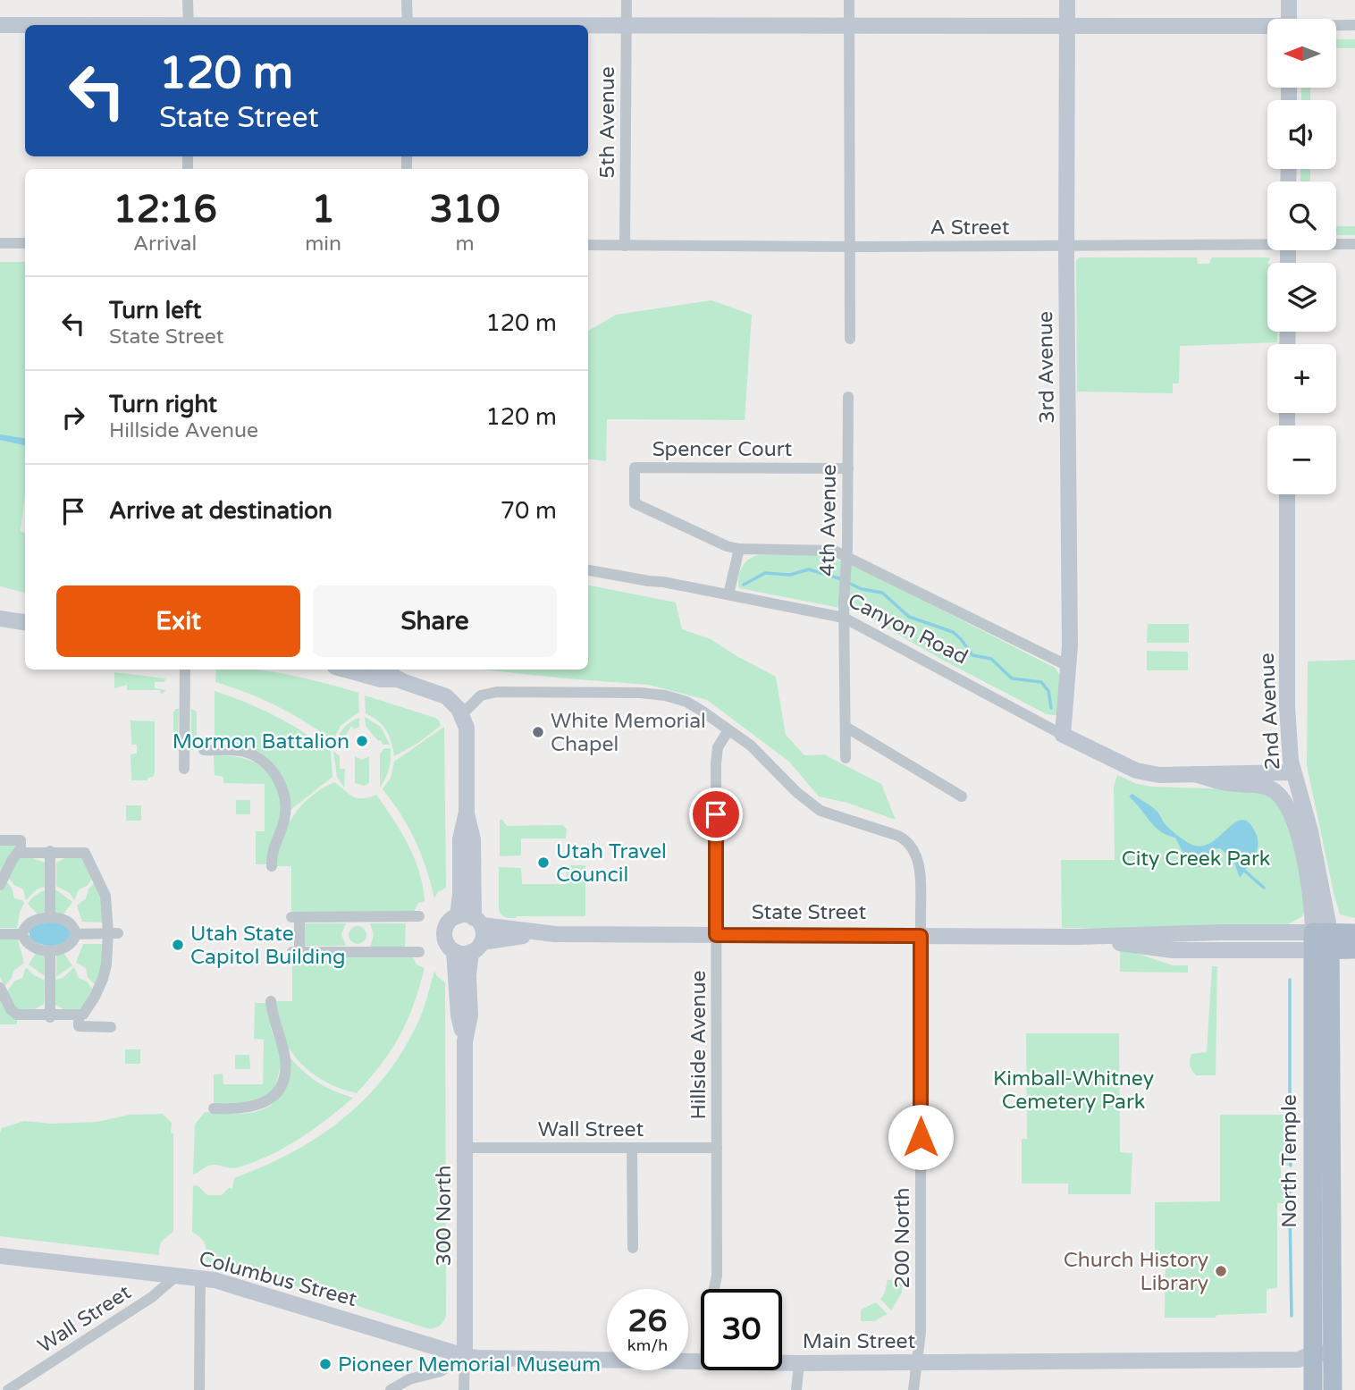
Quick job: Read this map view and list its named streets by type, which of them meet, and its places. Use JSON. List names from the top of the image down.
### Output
{
  "streets": {
    "main road": ["State Street", "North Temple"],
    "street": [
      "5th Avenue",
      "A Street",
      "3rd Avenue",
      "Spencer Court",
      "4th Avenue",
      "Canyon Road",
      "2nd Avenue",
      "Hillside Avenue",
      "Wall Street",
      "300 North",
      "200 North",
      "Columbus Street",
      "Main Street"
    ]
  },
  "crossings": [
    ["5th Avenue", "A Street"],
    ["A Street", "3rd Avenue"],
    ["3rd Avenue", "Canyon Road"],
    ["Spencer Court", "4th Avenue"],
    ["Spencer Court", "Canyon Road"],
    ["4th Avenue", "Canyon Road"],
    ["Canyon Road", "2nd Avenue"],
    ["2nd Avenue", "State Street"],
    ["2nd Avenue", "North Temple"],
    ["State Street", "Hillside Avenue"],
    ["State Street", "North Temple"],
    ["State Street", "300 North"],
    ["State Street", "200 North"],
    ["Hillside Avenue", "Wall Street"],
    ["Hillside Avenue", "200 North"],
    ["Wall Street", "300 North"],
    ["Wall Street", "Columbus Street"],
    ["North Temple", "Main Street"],
    ["300 North", "Columbus Street"],
    ["300 North", "Main Street"],
    ["200 North", "Main Street"],
    ["Columbus Street", "Main Street"]
  ],
  "parks": ["City Creek Park", "Kimball-Whitney Cemetery Park"],
  "places": [
    "White Memorial Chapel",
    "Mormon Battalion",
    "Utah Travel Council",
    "Utah State Capitol Building",
    "Church History Library",
    "Pioneer Memorial Museum"
  ],
  "north": "left",
  "page": {
    "map_buttons": ["+", "−"],
    "turn": ["120 m", "State Street"],
    "eta": [
      "12:16",
      "Arrival",
      "1",
      "min",
      "310",
      "m"
    ],
    "list": [
      {
        "name": "Turn left",
        "note": "State Street",
        "value": "120 m"
      },
      {
        "name": "Turn right",
        "note": "Hillside Avenue",
        "value": "120 m"
      },
      {
        "name": "Arrive at destination",
        "value": "70 m"
      }
    ],
    "buttons": ["Exit", "Share"],
    "speed": "26 km/h",
    "limit": "30"
  }
}
